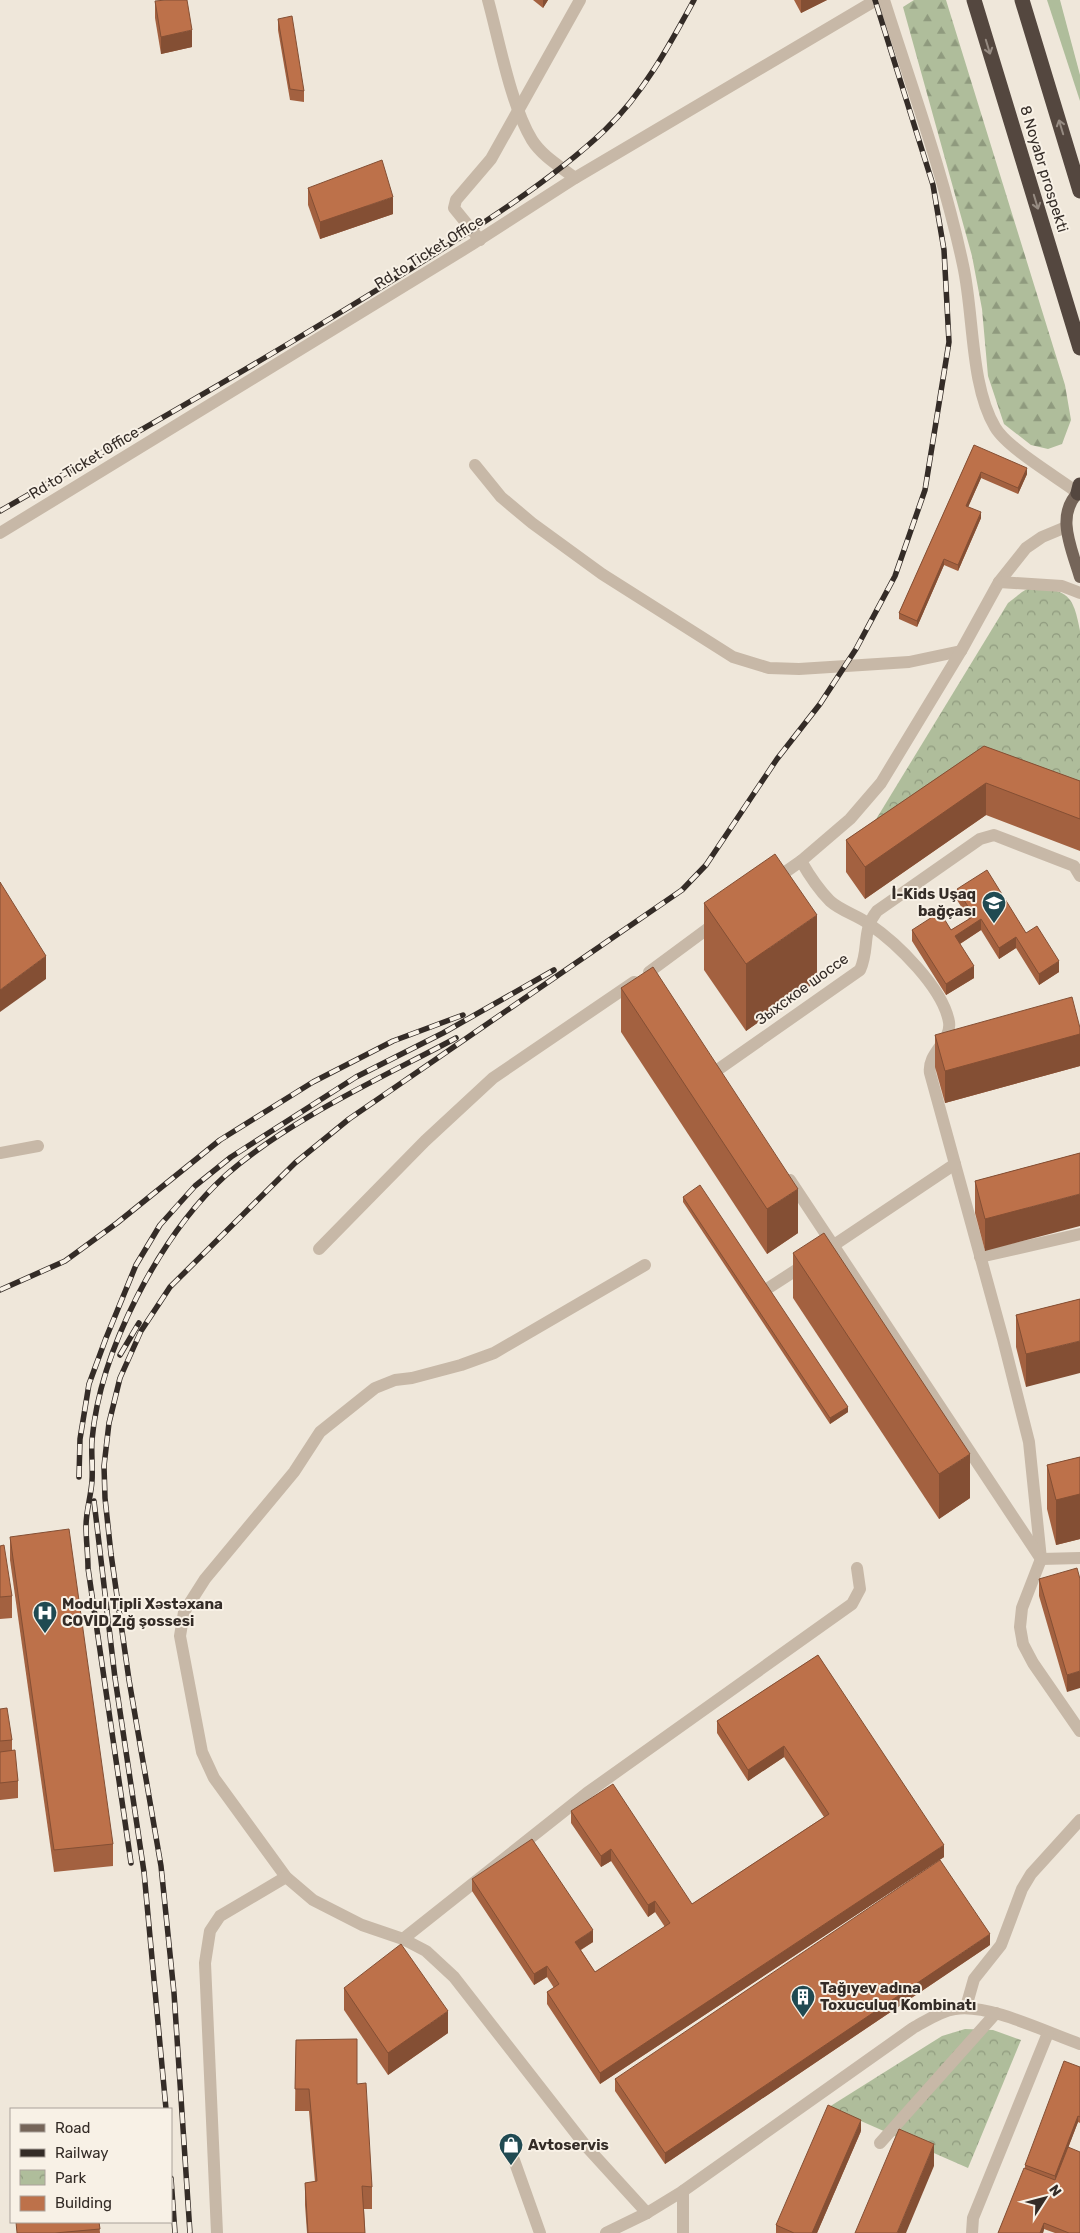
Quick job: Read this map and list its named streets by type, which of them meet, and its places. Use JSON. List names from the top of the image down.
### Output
{
  "streets": {
    "highway": ["8 Noyabr prospekti"],
    "street": ["Rd to Ticket Office", "Зыхское шоссе"]
  },
  "places": {
    "school or university": ["İ-Kids Uşaq bağçası"],
    "hospital": ["Modul Tipli Xəstəxana COVID Zığ şossesi"],
    "building": ["Tağıyev adına Toxuculuq Kombinatı"],
    "shop": ["Avtoservis"]
  },
  "legend": [
    "Road",
    "Railway",
    "Park",
    "Building"
  ],
  "north": "top right"
}
